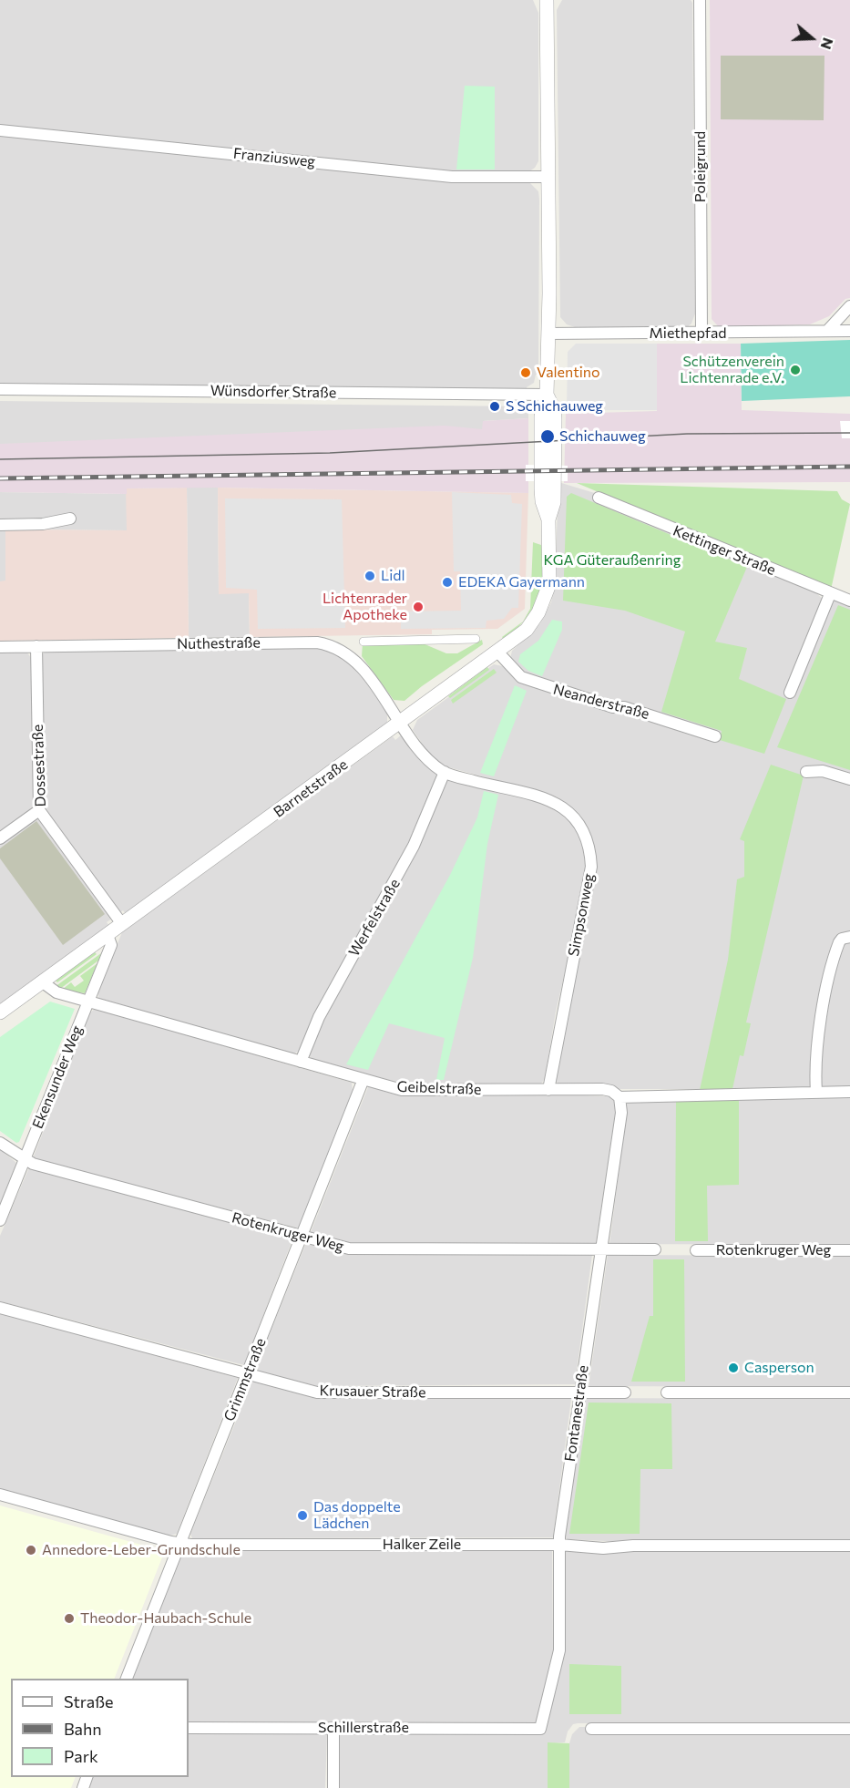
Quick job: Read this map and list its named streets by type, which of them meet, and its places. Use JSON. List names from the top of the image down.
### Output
{
  "streets": {
    "street": [
      "Franziusweg",
      "Poleigrund",
      "Miethepfad",
      "Wünsdorfer Straße",
      "Kettinger Straße",
      "Nuthestraße",
      "Neanderstraße",
      "Dossestraße",
      "Barnetstraße",
      "Simpsonweg",
      "Werfelstraße",
      "Ekensunder Weg",
      "Geibelstraße",
      "Rotenkruger Weg",
      "Grimmstraße",
      "Krusauer Straße",
      "Fontanestraße",
      "Halker Zeile",
      "Schillerstraße"
    ]
  },
  "crossings": [
    ["Poleigrund", "Miethepfad"],
    ["Wünsdorfer Straße", "Barnetstraße"],
    ["Nuthestraße", "Dossestraße"],
    ["Nuthestraße", "Barnetstraße"],
    ["Nuthestraße", "Simpsonweg"],
    ["Neanderstraße", "Barnetstraße"],
    ["Dossestraße", "Barnetstraße"],
    ["Barnetstraße", "Simpsonweg"],
    ["Barnetstraße", "Ekensunder Weg"],
    ["Barnetstraße", "Geibelstraße"],
    ["Simpsonweg", "Werfelstraße"],
    ["Simpsonweg", "Geibelstraße"],
    ["Werfelstraße", "Geibelstraße"],
    ["Ekensunder Weg", "Geibelstraße"],
    ["Ekensunder Weg", "Rotenkruger Weg"],
    ["Geibelstraße", "Grimmstraße"],
    ["Geibelstraße", "Fontanestraße"],
    ["Rotenkruger Weg", "Grimmstraße"],
    ["Rotenkruger Weg", "Fontanestraße"],
    ["Grimmstraße", "Krusauer Straße"],
    ["Grimmstraße", "Halker Zeile"],
    ["Krusauer Straße", "Fontanestraße"],
    ["Fontanestraße", "Halker Zeile"],
    ["Fontanestraße", "Schillerstraße"]
  ],
  "parks": ["KGA Güteraußenring"],
  "places": [
    "Schützenverein Lichtenrade e.V.",
    "Valentino",
    "S Schichauweg",
    "Schichauweg",
    "Lidl",
    "EDEKA Gayermann",
    "Lichtenrader Apotheke",
    "Casperson",
    "Das doppelte Lädchen",
    "Annedore-Leber-Grundschule",
    "Theodor-Haubach-Schule"
  ],
  "legend": ["Straße", "Bahn", "Park"],
  "north": "right"
}
